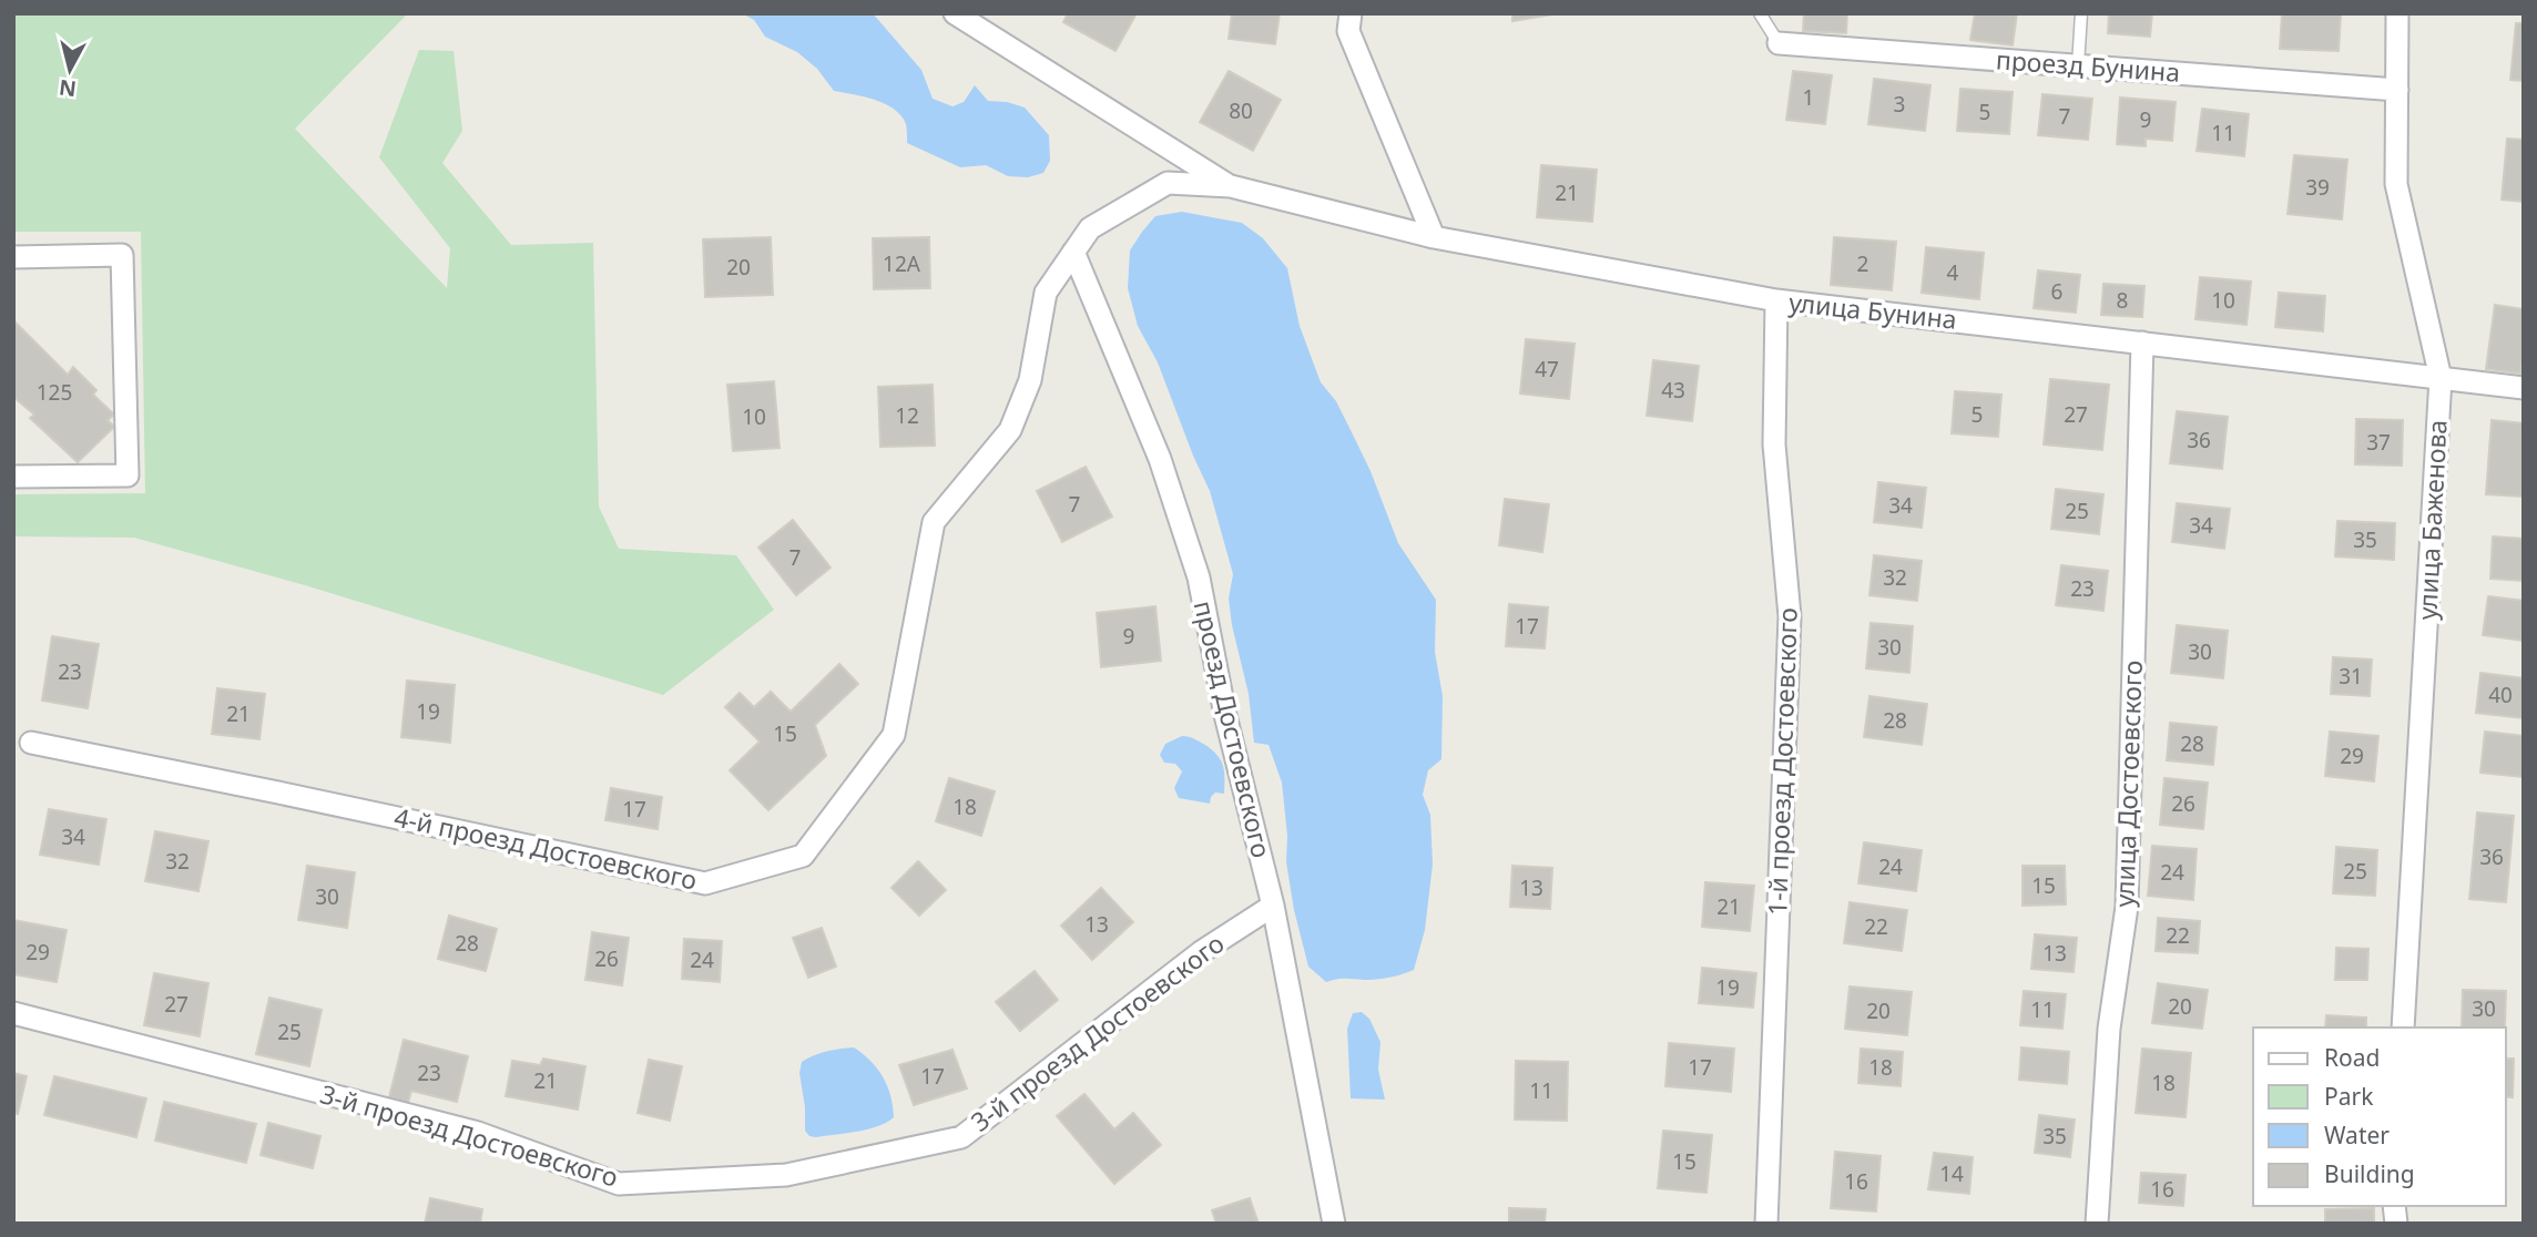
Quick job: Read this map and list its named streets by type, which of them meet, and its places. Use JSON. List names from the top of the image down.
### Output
{
  "streets": {
    "street": [
      "проезд Бунина",
      "улица Бунина",
      "улица Баженова",
      "проезд Достоевского",
      "1-й проезд Достоевского",
      "улица Достоевского",
      "4-й проезд Достоевского",
      "3-й проезд Достоевского"
    ]
  },
  "crossings": [
    ["проезд Бунина", "улица Баженова"],
    ["улица Бунина", "улица Баженова"],
    ["улица Бунина", "1-й проезд Достоевского"],
    ["улица Бунина", "улица Достоевского"],
    ["улица Бунина", "4-й проезд Достоевского"],
    ["проезд Достоевского", "4-й проезд Достоевского"],
    ["проезд Достоевского", "3-й проезд Достоевского"]
  ],
  "house_numbers": [
    "1",
    "3",
    "80",
    "5",
    "7",
    "9",
    "11",
    "39",
    "21",
    "12А",
    "2",
    "20",
    "4",
    "6",
    "8",
    "10",
    "47",
    "43",
    "125",
    "5",
    "27",
    "12",
    "10",
    "36",
    "37",
    "7",
    "34",
    "25",
    "34",
    "35",
    "7",
    "32",
    "23",
    "17",
    "9",
    "30",
    "30",
    "23",
    "31",
    "40",
    "19",
    "21",
    "28",
    "15",
    "28",
    "29",
    "26",
    "18",
    "17",
    "34",
    "36",
    "32",
    "24",
    "25",
    "24",
    "15",
    "13",
    "30",
    "21",
    "13",
    "22",
    "22",
    "28",
    "29",
    "13",
    "26",
    "24",
    "19",
    "27",
    "20",
    "30",
    "11",
    "20",
    "25",
    "17",
    "18",
    "23",
    "17",
    "21",
    "18",
    "11",
    "35",
    "15",
    "14",
    "16",
    "16"
  ],
  "legend": [
    "Road",
    "Park",
    "Water",
    "Building"
  ],
  "north": "bottom"
}
